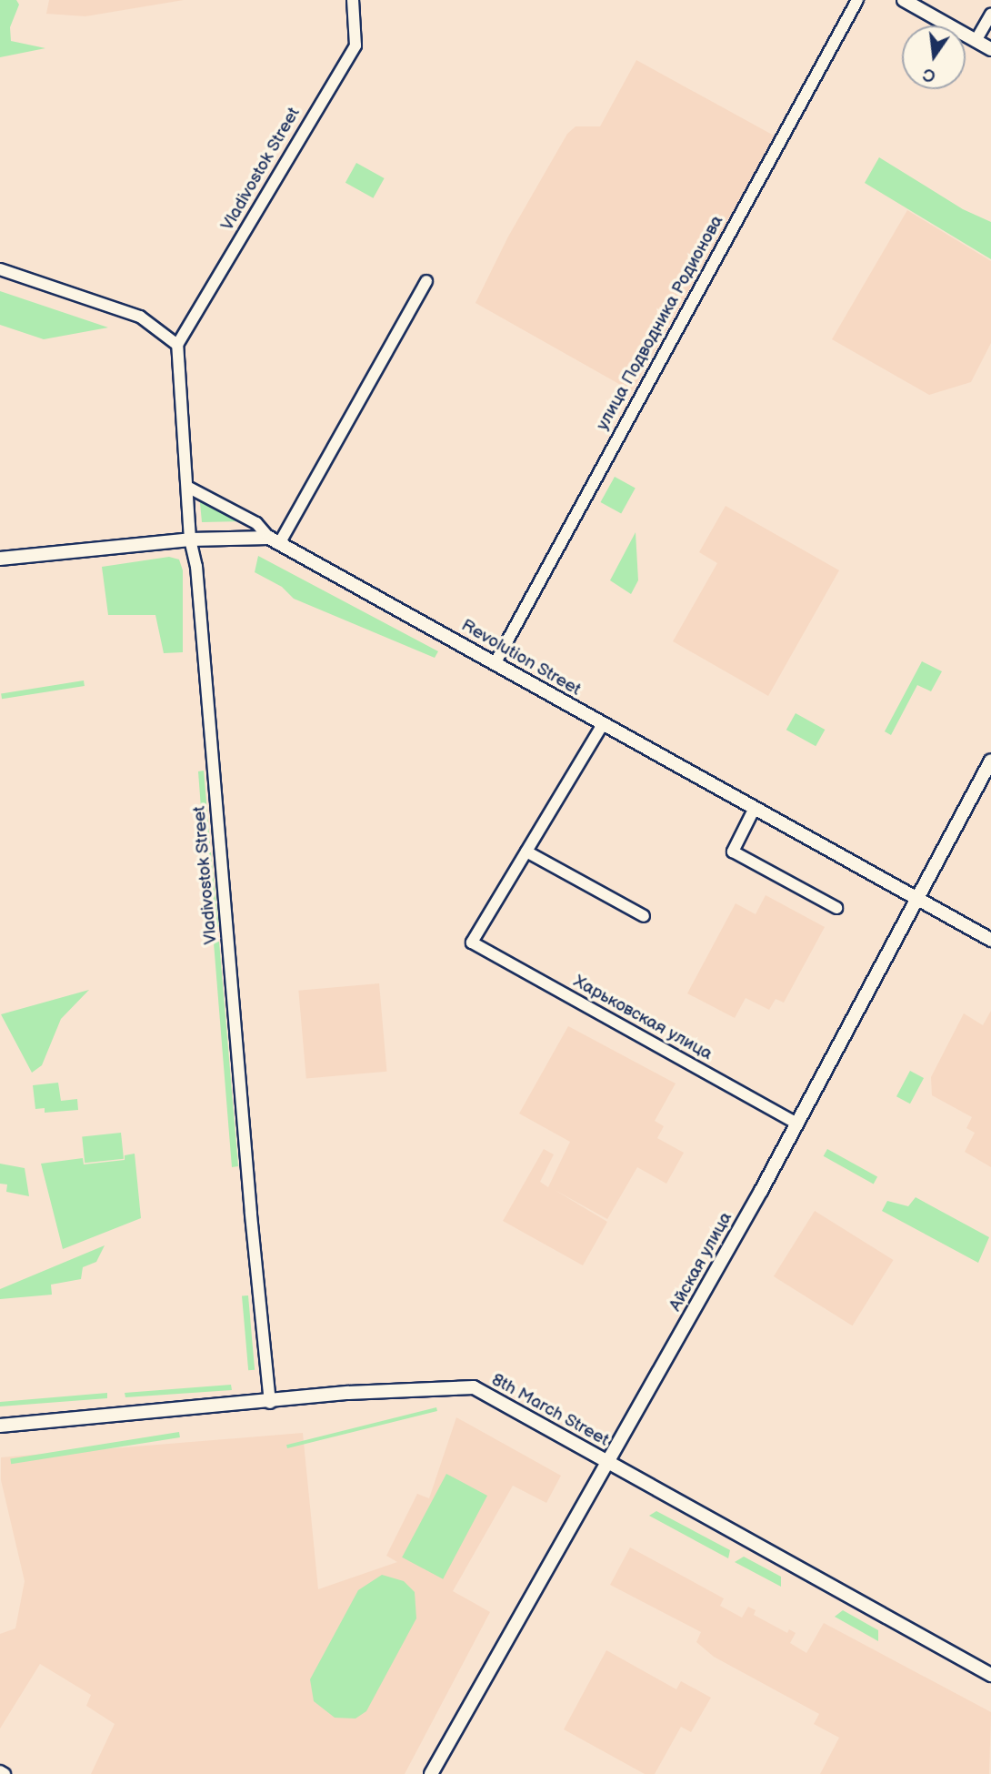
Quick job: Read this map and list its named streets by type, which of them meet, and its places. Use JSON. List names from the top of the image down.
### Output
{
  "streets": {
    "main road": ["Revolution Street", "Айская улица", "8th March Street"],
    "street": ["Vladivostok Street", "улица Подводника Родионова", "Харьковская улица"]
  },
  "crossings": [
    ["Vladivostok Street", "8th March Street"],
    ["улица Подводника Родионова", "Revolution Street"],
    ["Revolution Street", "Айская улица"],
    ["Харьковская улица", "Айская улица"],
    ["Айская улица", "8th March Street"]
  ],
  "north": "bottom"
}
